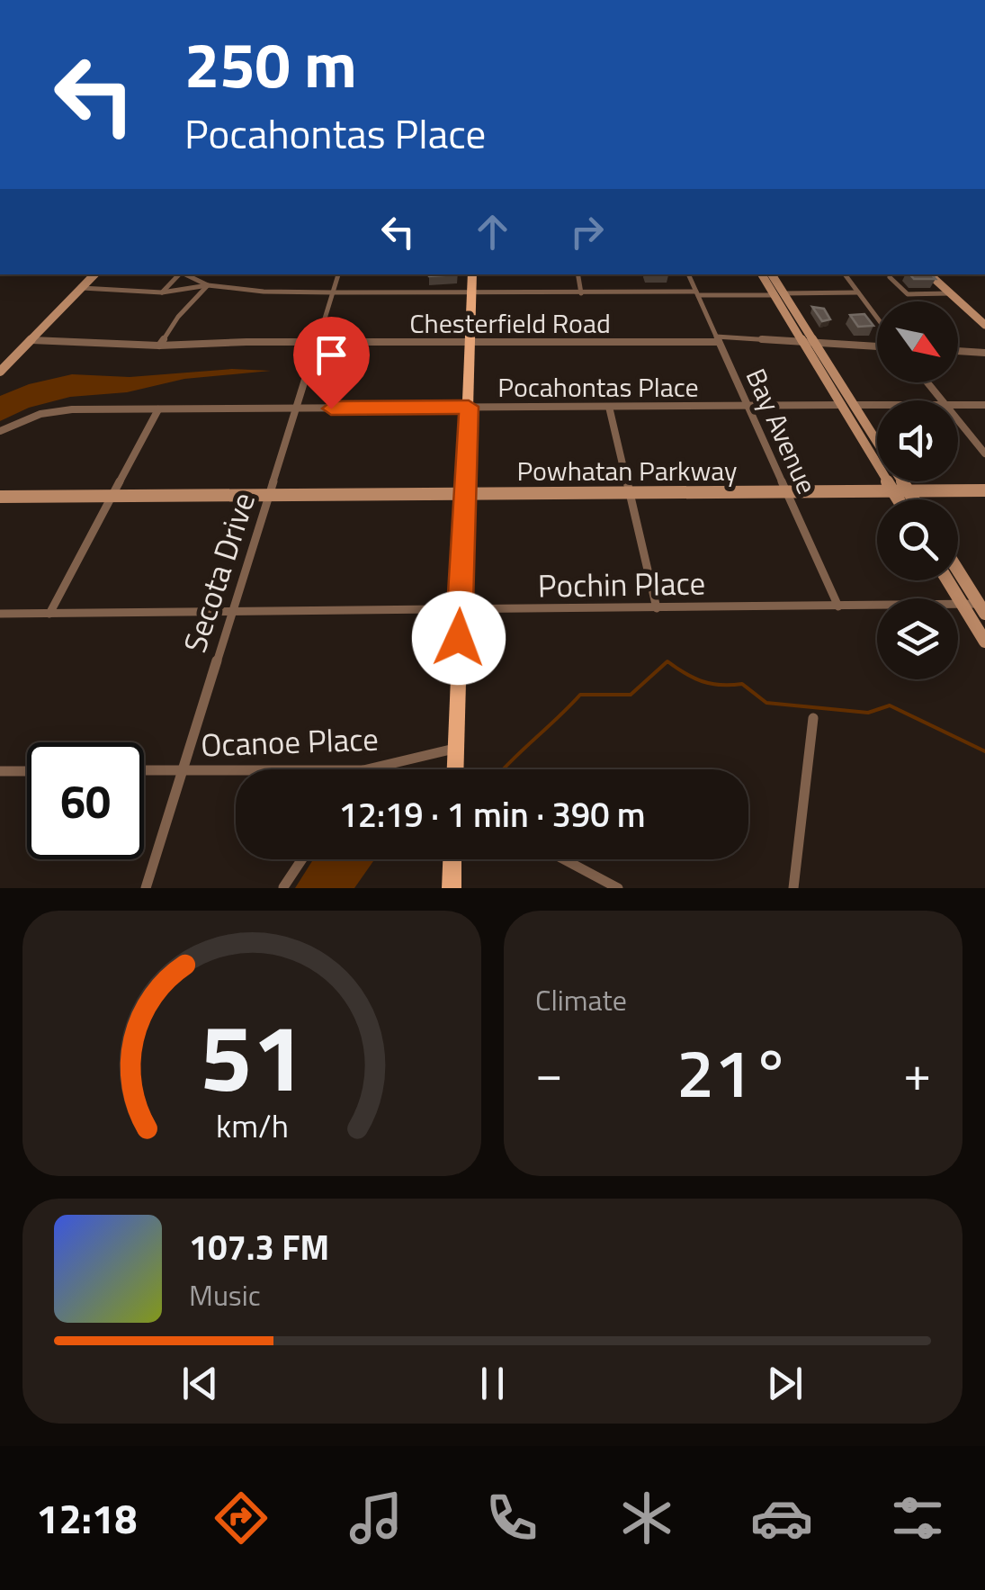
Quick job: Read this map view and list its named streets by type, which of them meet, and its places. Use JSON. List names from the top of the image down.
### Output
{
  "streets": {
    "main road": ["Powhatan Parkway"],
    "street": [
      "Chesterfield Road",
      "Pocahontas Place",
      "Bay Avenue",
      "Secota Drive",
      "Pochin Place",
      "Ocanoe Place"
    ]
  },
  "crossings": [
    ["Chesterfield Road", "Bay Avenue"],
    ["Chesterfield Road", "Secota Drive"],
    ["Pocahontas Place", "Bay Avenue"],
    ["Pocahontas Place", "Secota Drive"],
    ["Bay Avenue", "Powhatan Parkway"],
    ["Bay Avenue", "Pochin Place"],
    ["Powhatan Parkway", "Secota Drive"],
    ["Secota Drive", "Pochin Place"],
    ["Secota Drive", "Ocanoe Place"]
  ],
  "north": "bottom right",
  "page": {
    "turn": ["250 m", "Pocahontas Place"],
    "limit": "60",
    "trip": "12:19 · 1 min · 390 m",
    "tile": "Climate",
    "heat": ["−", "21°", "+"],
    "song": ["107.3 FM", "Music"],
    "tabs": "12:18",
    "gauge": ["51", "km/h"]
  }
}
